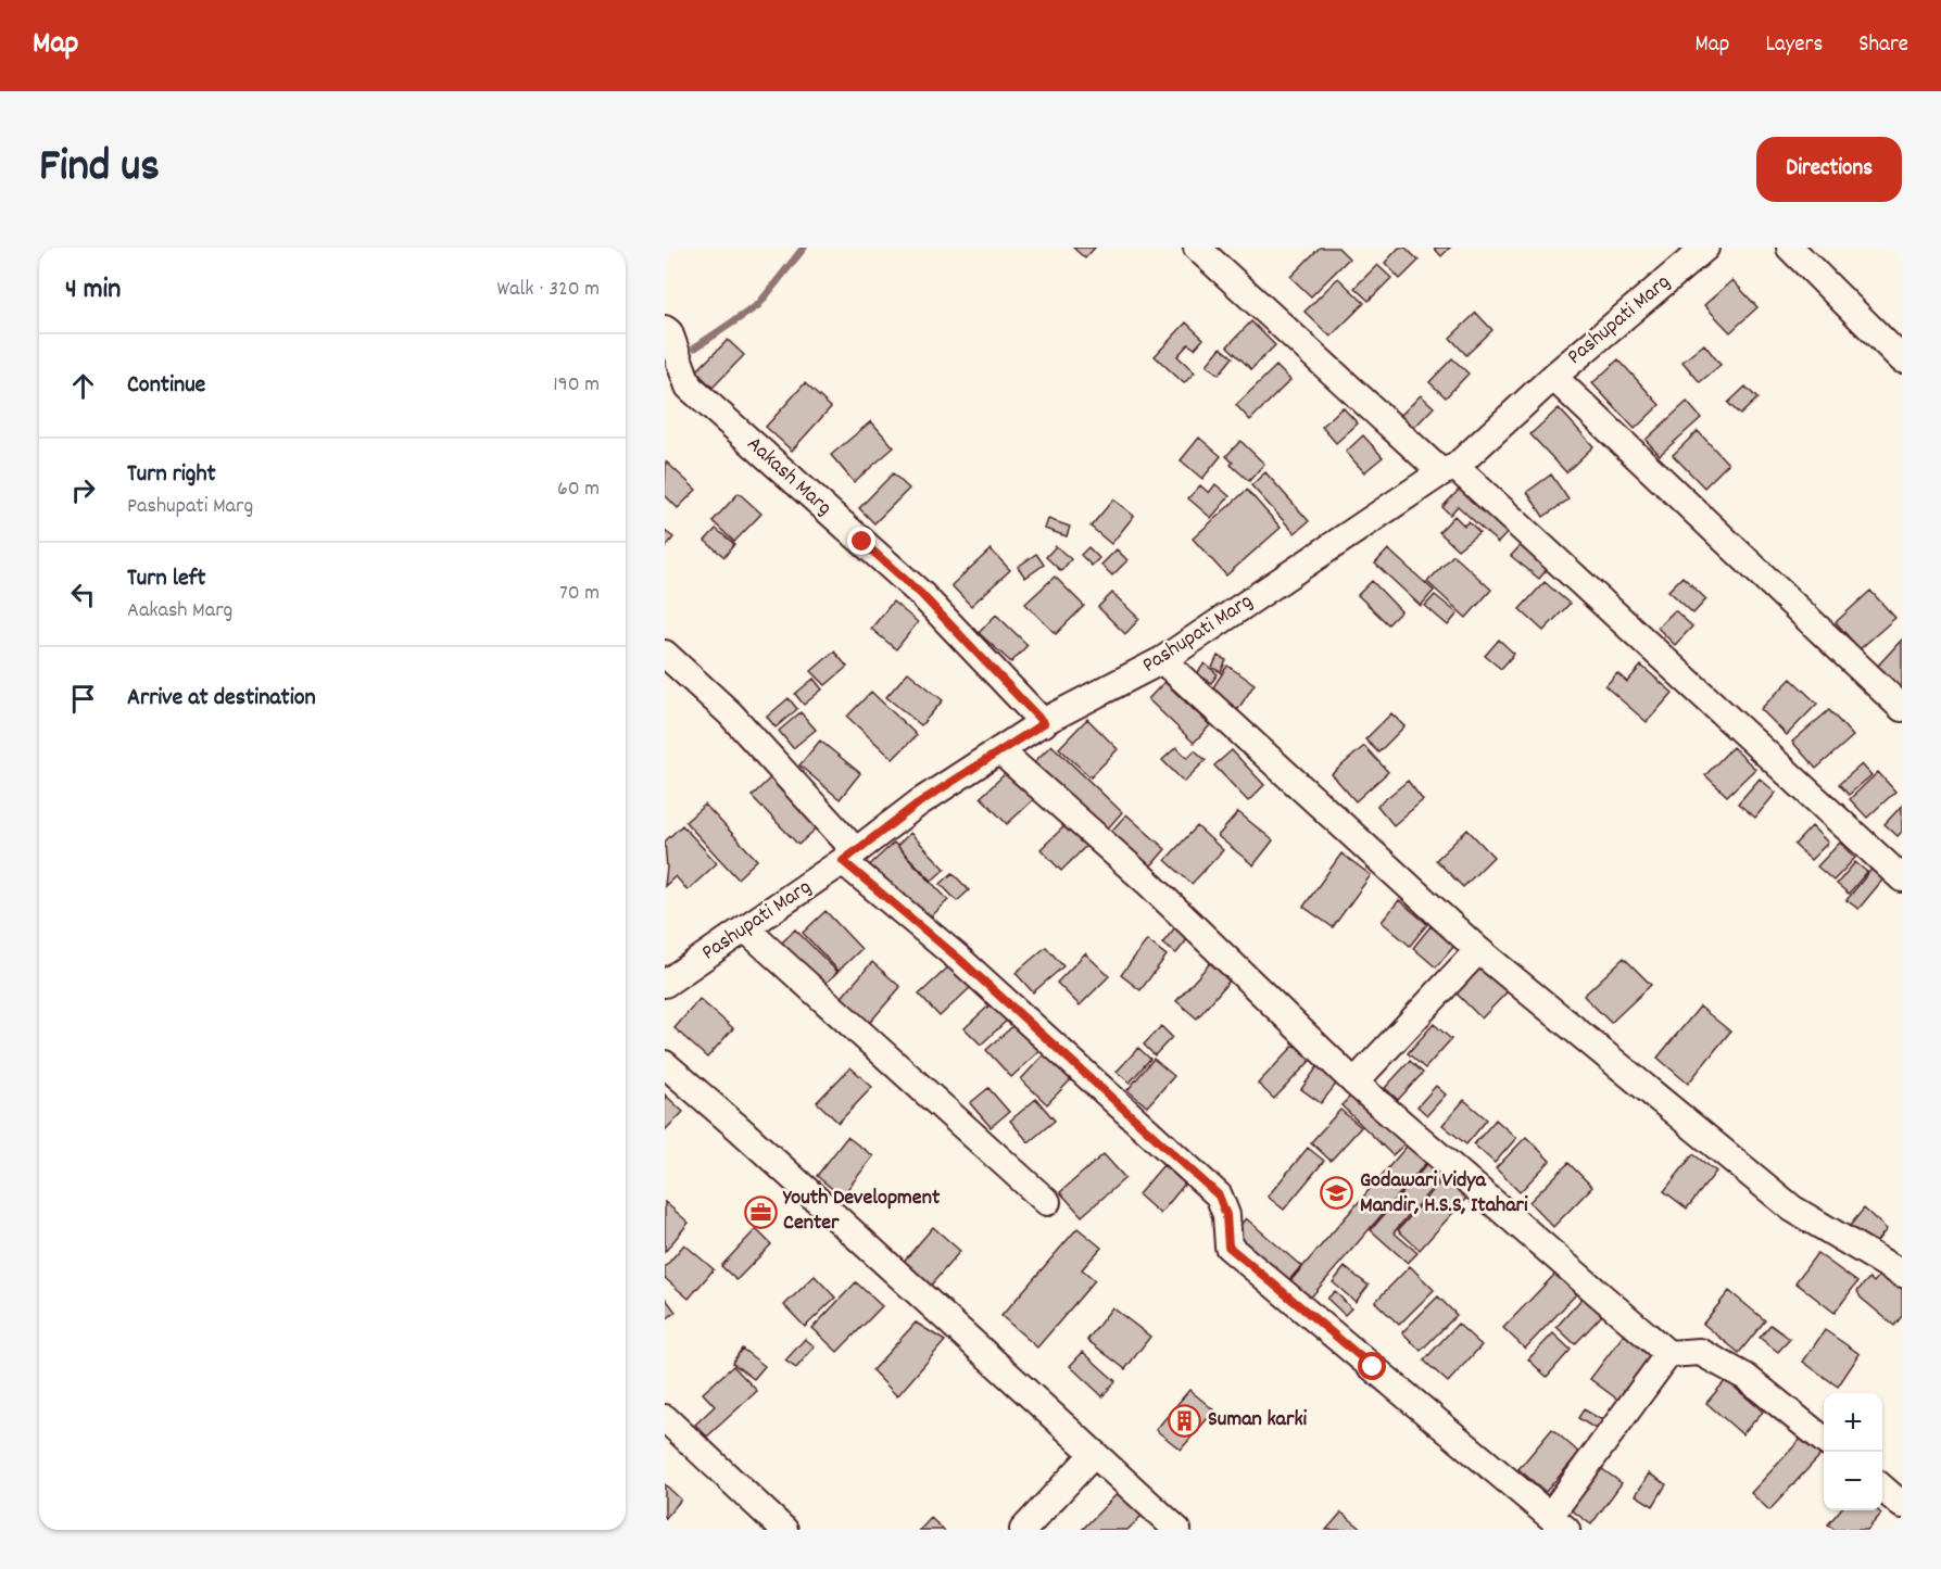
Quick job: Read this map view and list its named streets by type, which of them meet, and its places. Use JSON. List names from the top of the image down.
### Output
{
  "streets": {
    "street": ["Pashupati Marg", "Aakash Marg"]
  },
  "crossings": [
    ["Pashupati Marg", "Aakash Marg"]
  ],
  "places": {
    "school or university": ["Godawari Vidya Mandir, H.S.S, Itahari"],
    "office": ["Youth Development Center"],
    "building": ["Suman karki"]
  },
  "page": {
    "header": "Map",
    "nav": ["Map", "Layers", "Share"],
    "title": "Find us",
    "buttons": "Directions",
    "heading": ["4 min", "Walk · 320 m"],
    "list": [
      ["Continue", "190 m"],
      ["Turn right", "Pashupati Marg", "60 m"],
      ["Turn left", "Aakash Marg", "70 m"],
      "Arrive at destination"
    ],
    "map_buttons": ["+", "−"]
  }
}
